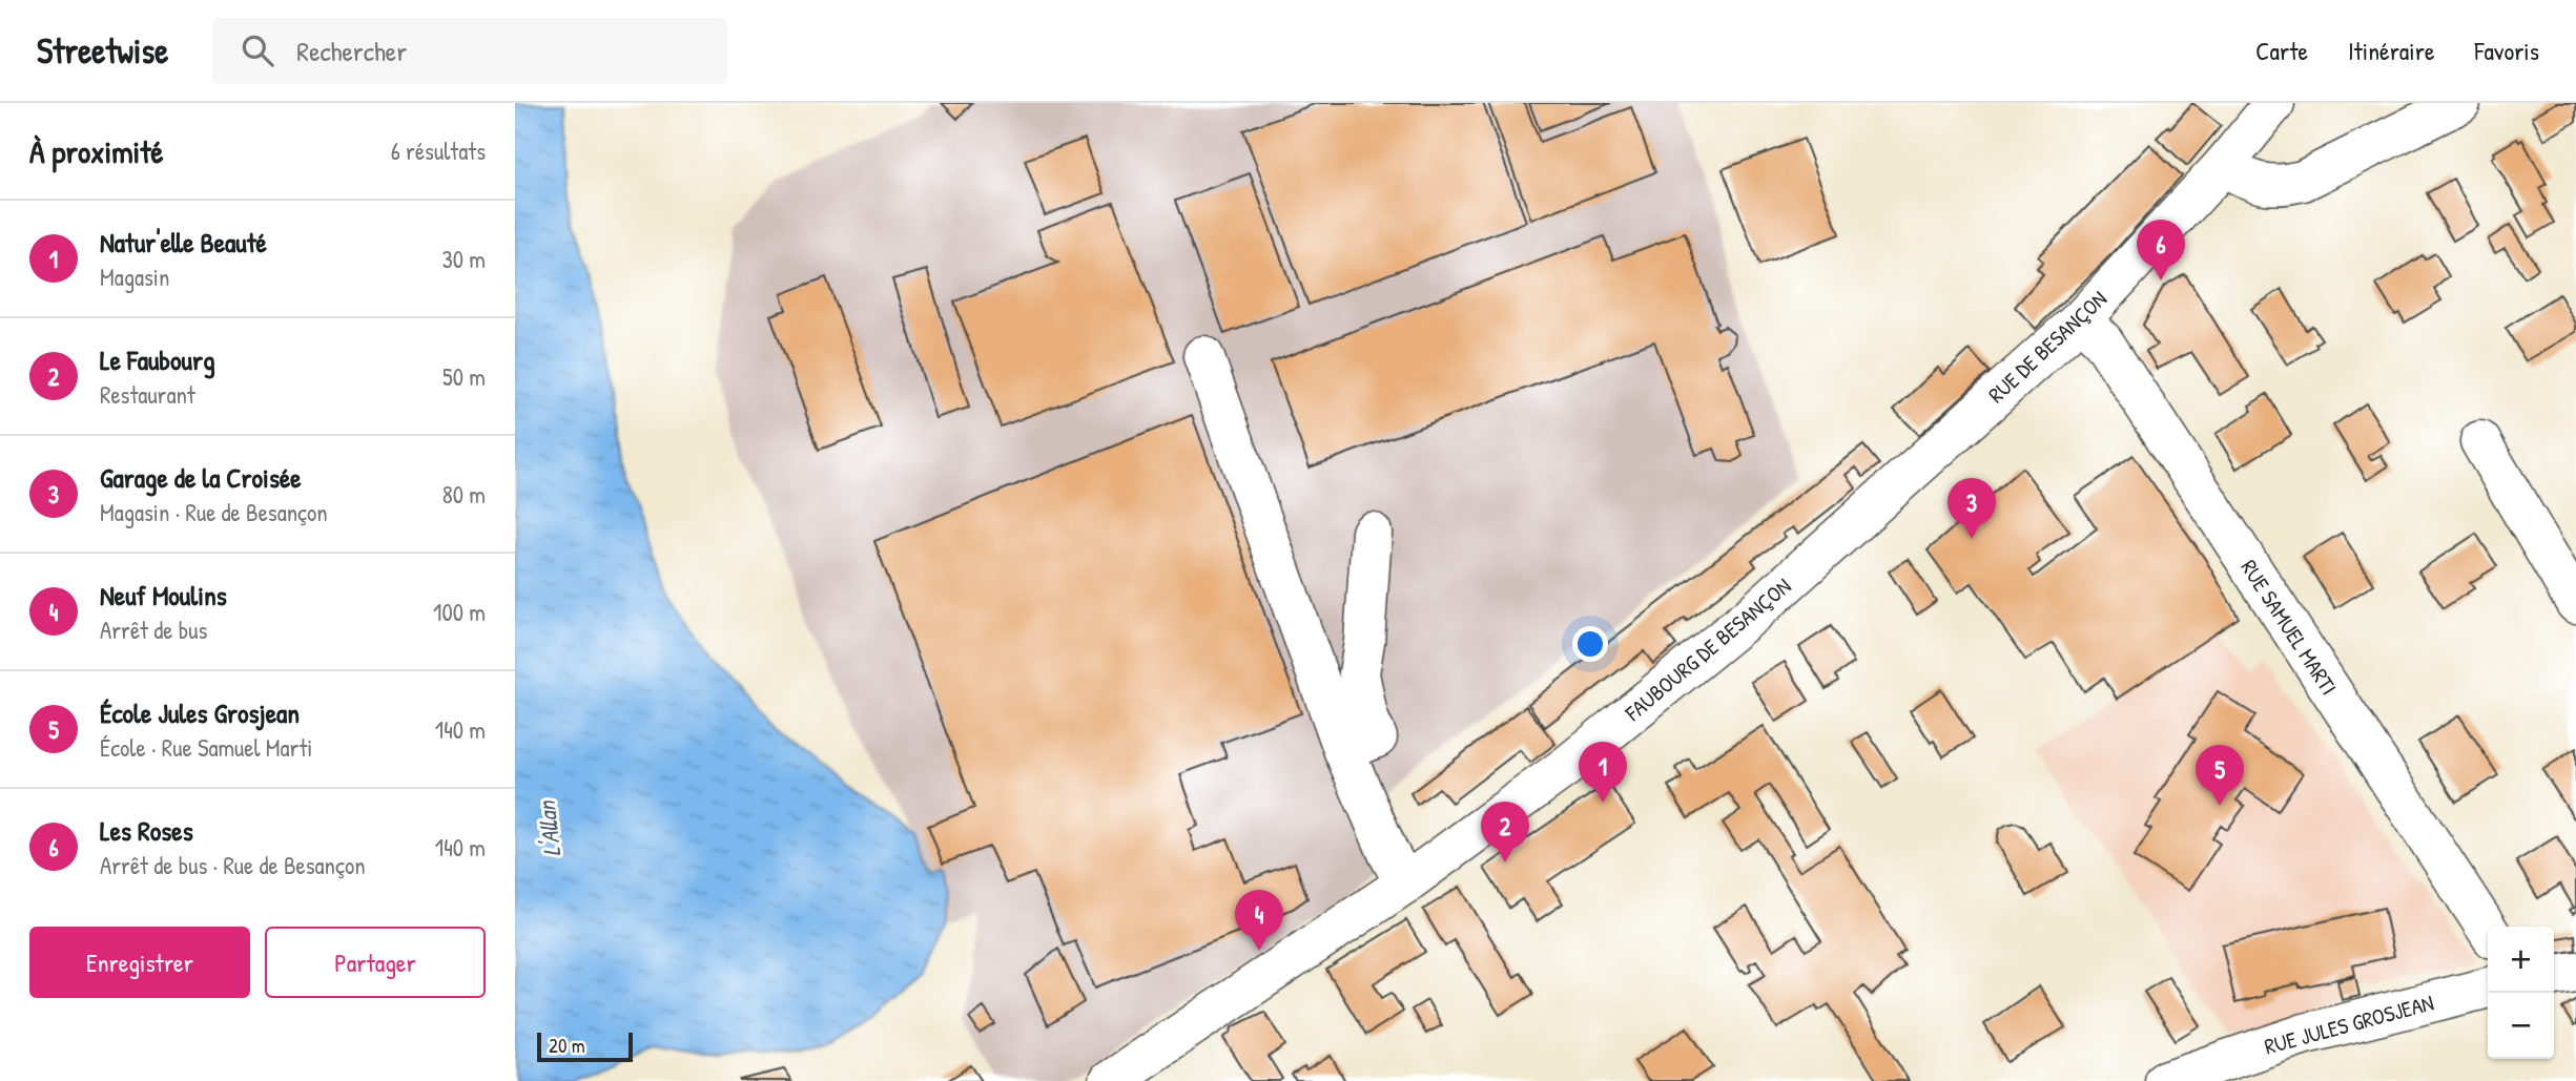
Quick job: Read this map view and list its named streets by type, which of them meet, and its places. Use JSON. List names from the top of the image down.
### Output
{
  "streets": {
    "street": [
      "RUE DE BESANÇON",
      "RUE SAMUEL MARTI",
      "FAUBOURG DE BESANÇON",
      "RUE JULES GROSJEAN"
    ]
  },
  "crossings": [
    ["RUE DE BESANÇON", "RUE SAMUEL MARTI"],
    ["RUE DE BESANÇON", "FAUBOURG DE BESANÇON"]
  ],
  "water": ["L'Allan"],
  "scale_bar": "20 m",
  "page": {
    "header": "Streetwise",
    "search": "Rechercher",
    "nav": ["Carte", "Itinéraire", "Favoris"],
    "heading": ["À proximité", "6 résultats"],
    "list": [
      {
        "mark": "1",
        "name": "Natur'elle Beauté",
        "note": "Magasin",
        "value": "30 m"
      },
      {
        "mark": "2",
        "name": "Le Faubourg",
        "note": "Restaurant",
        "value": "50 m"
      },
      {
        "mark": "3",
        "name": "Garage de la Croisée",
        "note": "Magasin · Rue de Besançon",
        "value": "80 m"
      },
      {
        "mark": "4",
        "name": "Neuf Moulins",
        "note": "Arrêt de bus",
        "value": "100 m"
      },
      {
        "mark": "5",
        "name": "École Jules Grosjean",
        "note": "École · Rue Samuel Marti",
        "value": "140 m"
      },
      {
        "mark": "6",
        "name": "Les Roses",
        "note": "Arrêt de bus · Rue de Besançon",
        "value": "140 m"
      }
    ],
    "pins": [
      "6",
      "3",
      "1",
      "5",
      "2",
      "4"
    ],
    "buttons": ["Enregistrer", "Partager"],
    "map_buttons": ["+", "−"],
    "scale": "20 m"
  }
}
